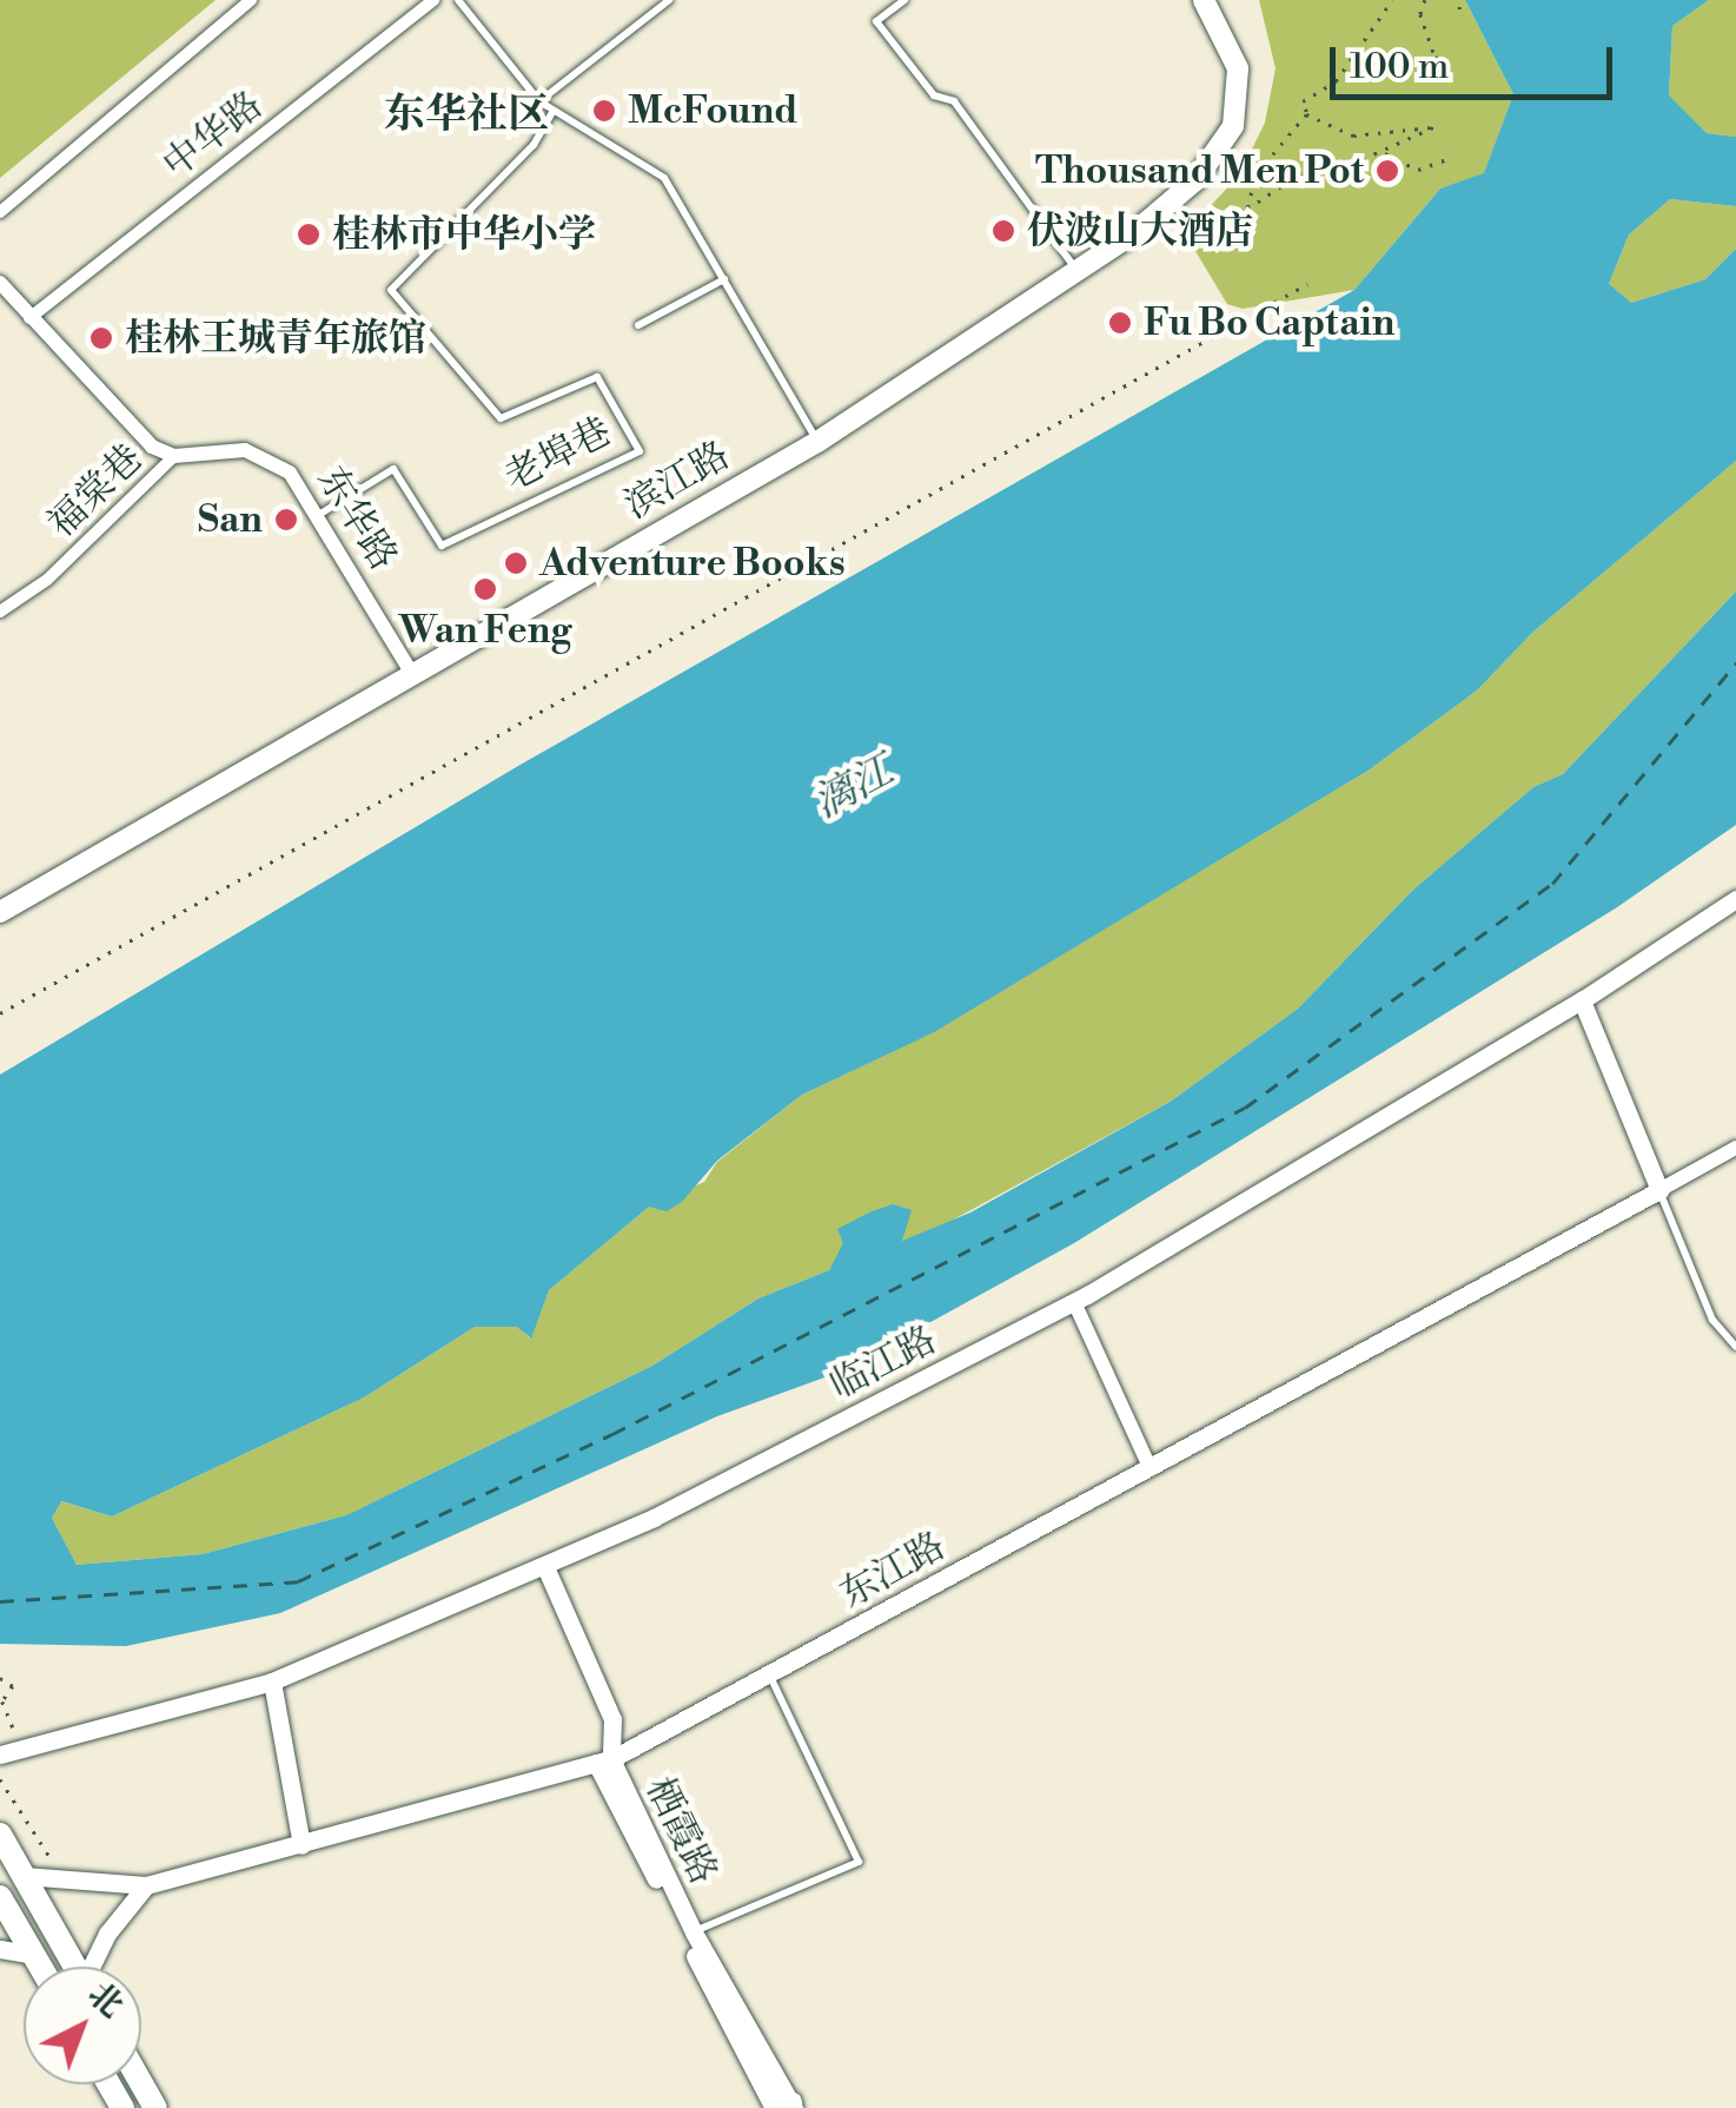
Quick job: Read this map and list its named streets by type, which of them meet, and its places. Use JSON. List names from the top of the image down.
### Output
{
  "streets": {
    "main road": ["滨江路"],
    "street": [
      "中华路",
      "福棠巷",
      "东华路",
      "临江路",
      "东江路",
      "栖霞路"
    ],
    "lane": ["老埠巷"]
  },
  "crossings": [
    ["老埠巷", "东华路"],
    ["滨江路", "东华路"],
    ["福棠巷", "东华路"],
    ["临江路", "栖霞路"],
    ["东江路", "栖霞路"]
  ],
  "districts": ["东华社区"],
  "water": ["漓江"],
  "places": [
    "McFound",
    "Thousand Men Pot",
    "伏波山大酒店",
    "桂林市中华小学",
    "Fu Bo Captain",
    "桂林王城青年旅馆",
    "San",
    "Adventure Books",
    "Wan Feng"
  ],
  "scale_bar": "100 m",
  "north": "top right"
}
